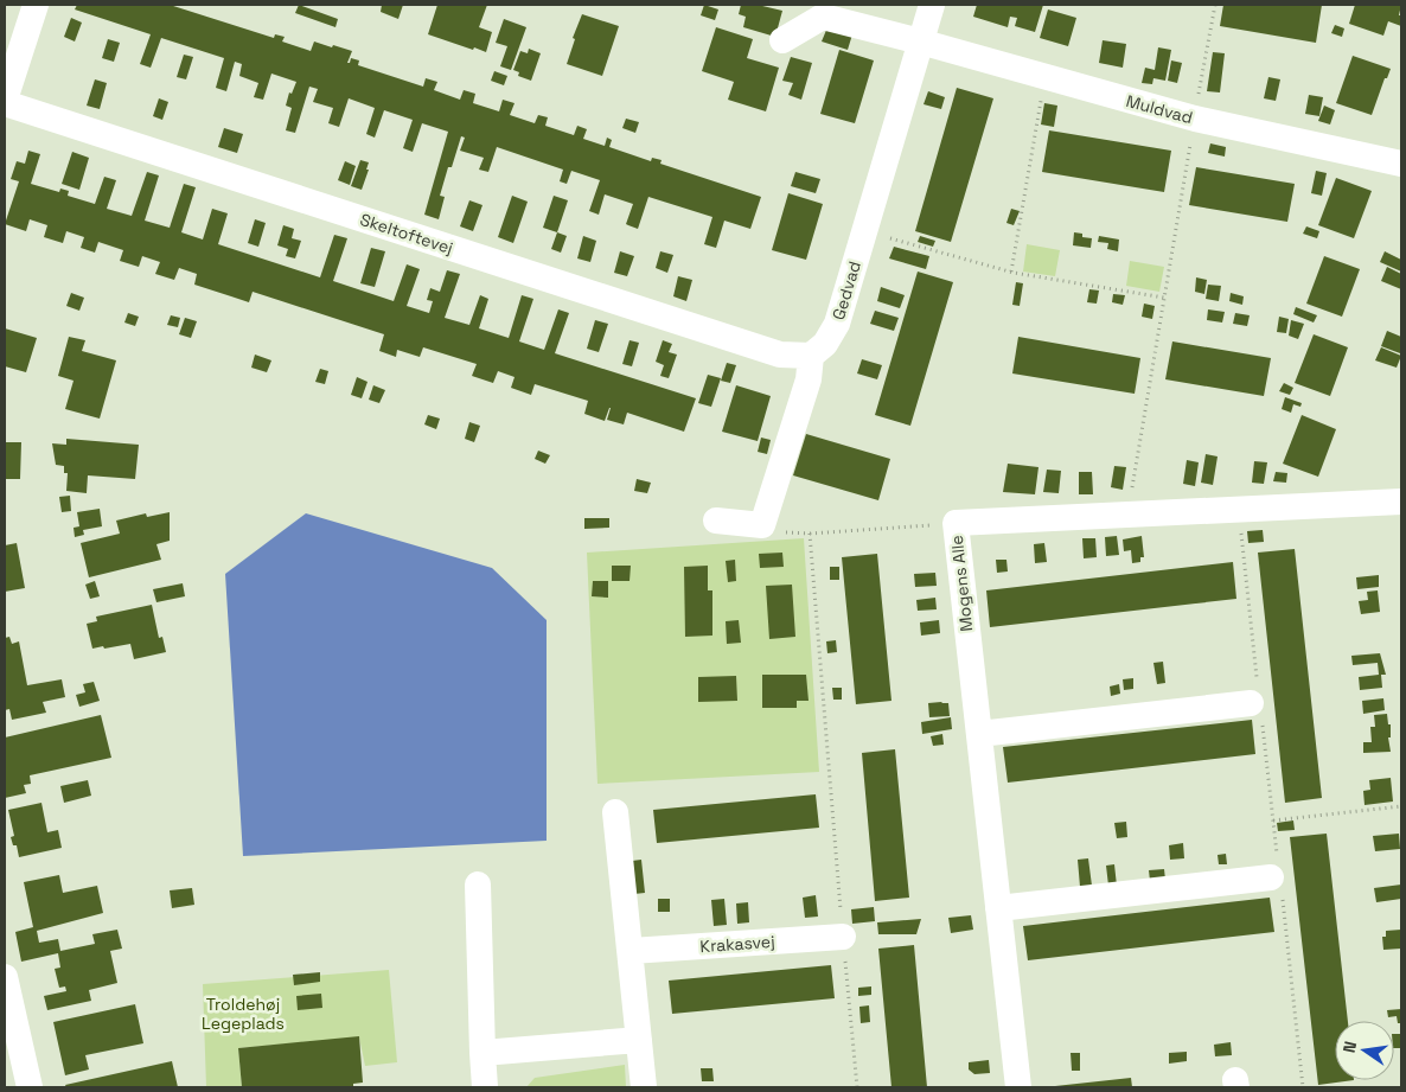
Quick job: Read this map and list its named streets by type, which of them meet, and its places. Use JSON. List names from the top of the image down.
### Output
{
  "streets": {
    "street": [
      "Muldvad",
      "Skeltoftevej",
      "Gedvad",
      "Mogens Alle",
      "Krakasvej"
    ]
  },
  "crossings": [
    ["Muldvad", "Gedvad"],
    ["Skeltoftevej", "Gedvad"]
  ],
  "parks": ["Troldehøj Legeplads"],
  "north": "left"
}
